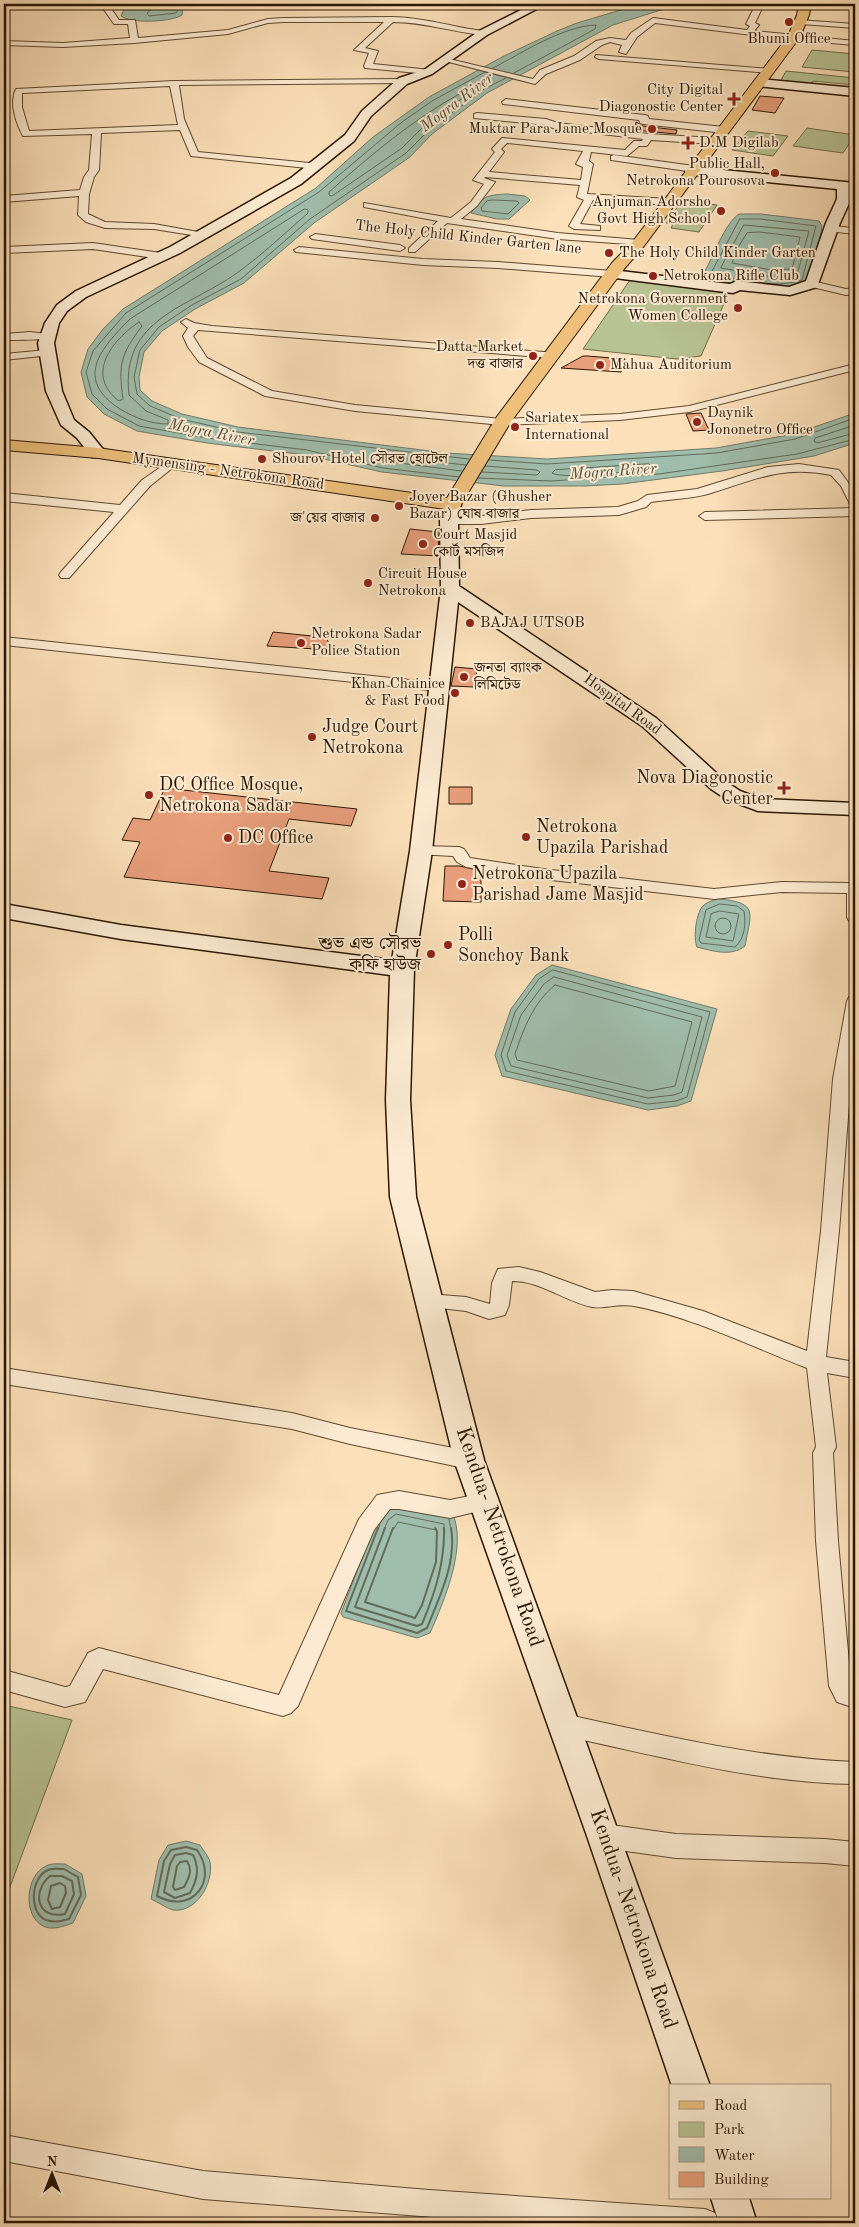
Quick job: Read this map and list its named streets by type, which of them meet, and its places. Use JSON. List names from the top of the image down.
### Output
{
  "streets": {
    "main road": ["Mymensing - Netrokona Road"],
    "street": ["The Holy Child Kinder Garten lane", "Hospital Road", "Kendua- Netrokona Road"]
  },
  "crossings": [
    ["Mymensing - Netrokona Road", "Kendua- Netrokona Road"],
    ["Hospital Road", "Kendua- Netrokona Road"]
  ],
  "water": ["Mogra River"],
  "places": {
    "other": [
      "Bhumi Office",
      "Muktar Para Jame Mosque",
      "Public Hall, Netrokona Pourosova",
      "Anjuman Adorsho Govt High School",
      "The Holy Child Kinder Garten",
      "Netrokona Rifle Club",
      "Netrokona Government Women College",
      "Datta Market দত্ত বাজার",
      "Mahua Auditorium",
      "Daynik Jononetro Office",
      "Sariatex International",
      "Shourov Hotel সৌরভ হোটেল",
      "Joyer Bazar (Ghusher Bazar) ঘোষ বাজার",
      "জ'‌য়‌ের বাজার",
      "Court Masjid কোর্ট মসজিদ",
      "Circuit House Netrokona",
      "BAJAJ UTSOB",
      "Netrokona Sadar Police Station",
      "জনতা ব্যাংক লিমিটেড",
      "Khan Chainice & Fast Food",
      "Judge Court Netrokona",
      "DC Office Mosque, Netrokona Sadar",
      "Netrokona Upazila Parishad",
      "DC Office",
      "Netrokona Upazila Parishad Jame Masjid",
      "Polli Sonchoy Bank",
      "শুভ এন্ড স‌ৌরভ ক‌ফ‌ি হাউজ"
    ],
    "health": ["City Digital Diagonostic Center", "D.M Digilab", "Nova Diagonostic Center"]
  },
  "legend": [
    "Road",
    "Park",
    "Water",
    "Building"
  ],
  "north": "top"
}
